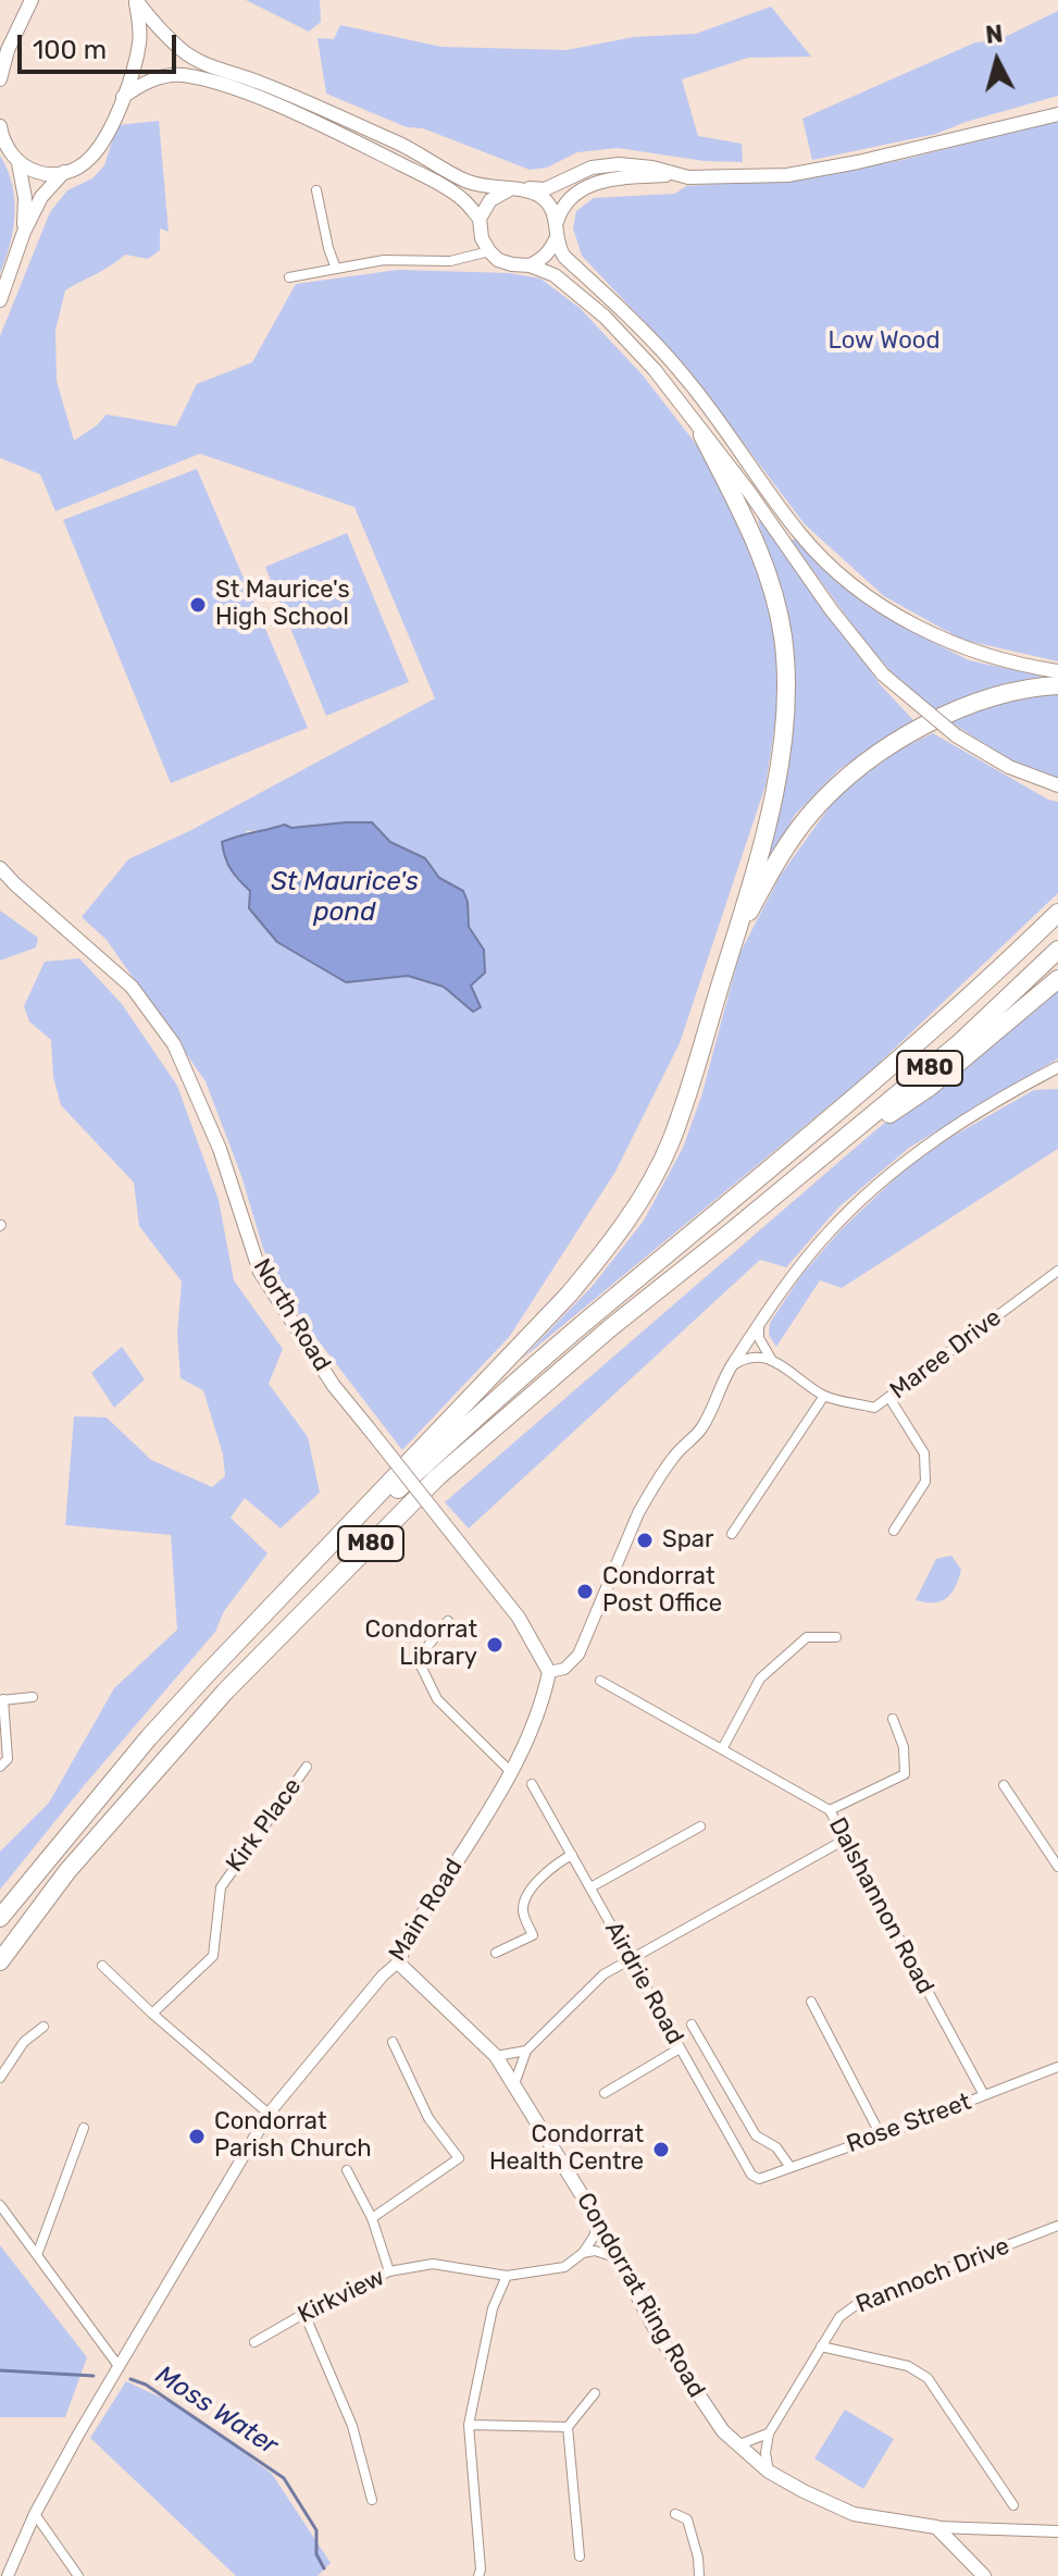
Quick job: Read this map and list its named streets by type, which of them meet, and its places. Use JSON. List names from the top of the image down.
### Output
{
  "streets": {
    "highway": ["M80"],
    "main road": ["North Road", "Main Road", "Condorrat Ring Road"],
    "street": [
      "Maree Drive",
      "Kirk Place",
      "Dalshannon Road",
      "Airdrie Road",
      "Rose Street",
      "Rannoch Drive",
      "Kirkview"
    ]
  },
  "crossings": [
    ["North Road", "Main Road"],
    ["Dalshannon Road", "Rose Street"],
    ["Main Road", "Condorrat Ring Road"],
    ["Airdrie Road", "Rose Street"]
  ],
  "water": ["St Maurice's pond", "Moss Water"],
  "parks": ["Low Wood"],
  "places": [
    "St Maurice's High School",
    "Spar",
    "Condorrat Post Office",
    "Condorrat Library",
    "Condorrat Parish Church",
    "Condorrat Health Centre"
  ],
  "scale_bar": "100 m",
  "north": "top"
}
